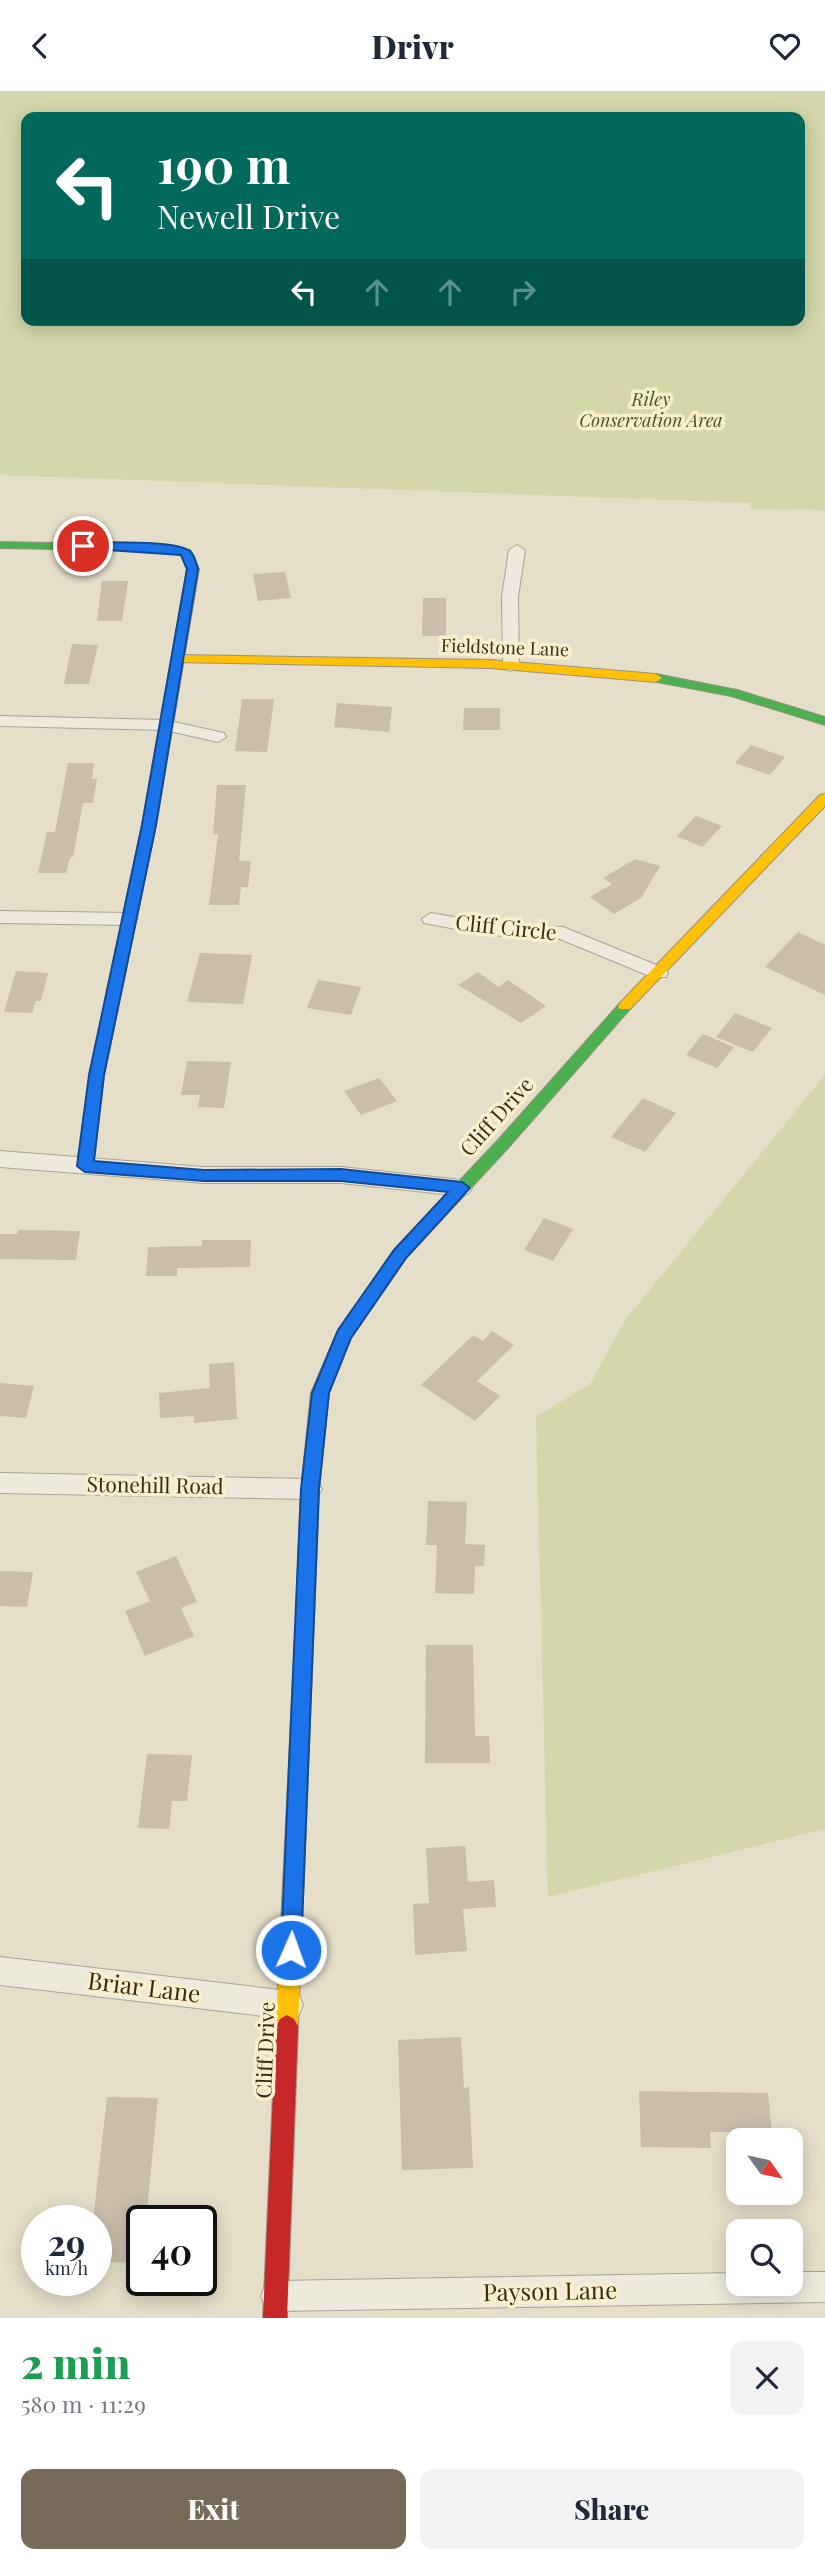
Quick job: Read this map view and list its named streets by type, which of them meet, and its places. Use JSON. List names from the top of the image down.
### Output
{
  "streets": {
    "street": [
      "Fieldstone Lane",
      "Cliff Circle",
      "Cliff Drive",
      "Stonehill Road",
      "Briar Lane",
      "Payson Lane"
    ]
  },
  "crossings": [
    ["Cliff Circle", "Cliff Drive"],
    ["Cliff Drive", "Stonehill Road"],
    ["Cliff Drive", "Briar Lane"],
    ["Cliff Drive", "Payson Lane"]
  ],
  "parks": ["Riley Conservation Area"],
  "north": "bottom right",
  "page": {
    "header": "Drivr",
    "turn": ["190 m", "Newell Drive"],
    "speed": "29 km/h",
    "limit": "40",
    "heading": ["2 min", "580 m · 11:29"],
    "buttons": ["Exit", "Share"]
  }
}
